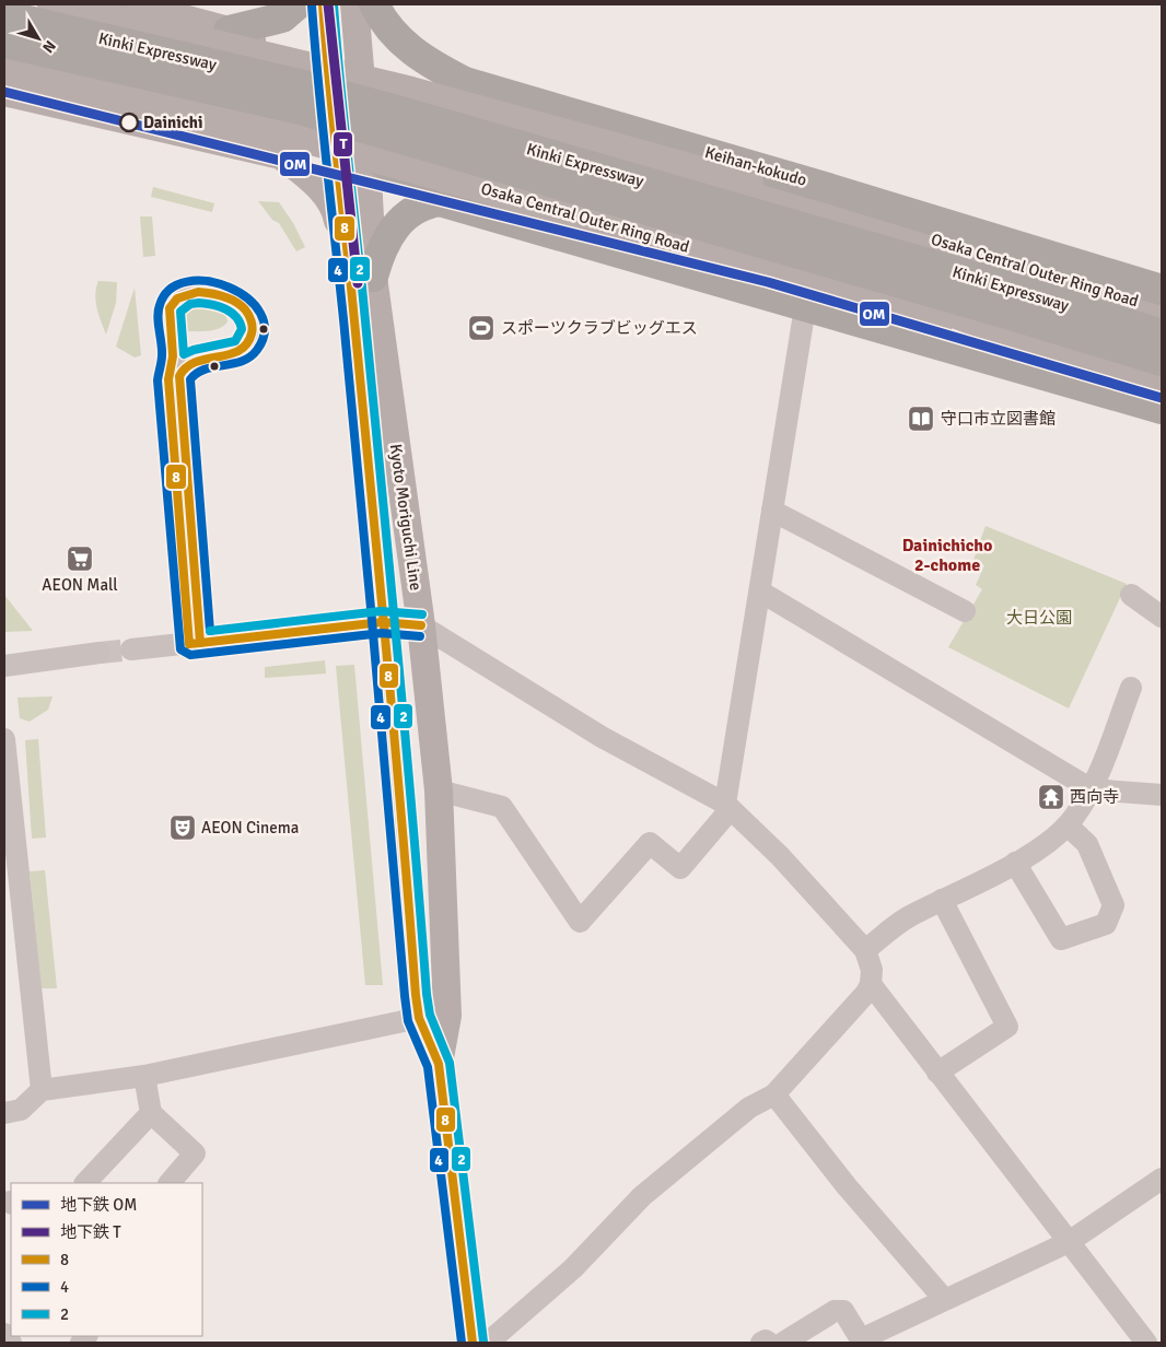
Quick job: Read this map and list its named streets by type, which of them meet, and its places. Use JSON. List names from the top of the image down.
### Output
{
  "streets": {
    "highway": ["Kinki Expressway", "Keihan-kokudo"],
    "main road": ["Osaka Central Outer Ring Road", "Kyoto Moriguchi Line"]
  },
  "crossings": [
    ["Keihan-kokudo", "Osaka Central Outer Ring Road"]
  ],
  "districts": ["Dainichicho 2-chome"],
  "parks": ["大日公園"],
  "places": {
    "other": ["Dainichi"],
    "sports": ["スポーツクラブビッグエス"],
    "library": ["守口市立図書館"],
    "supermarket": ["AEON Mall"],
    "temple": ["西向寺"],
    "theatre": ["AEON Cinema"]
  },
  "lines": [
    "metro line T",
    "transit line 8",
    "transit line 2",
    "transit line 4",
    "metro line OM"
  ],
  "legend": [
    "地下鉄 OM",
    "地下鉄 T",
    "8",
    "4",
    "2"
  ],
  "north": "bottom right"
}
